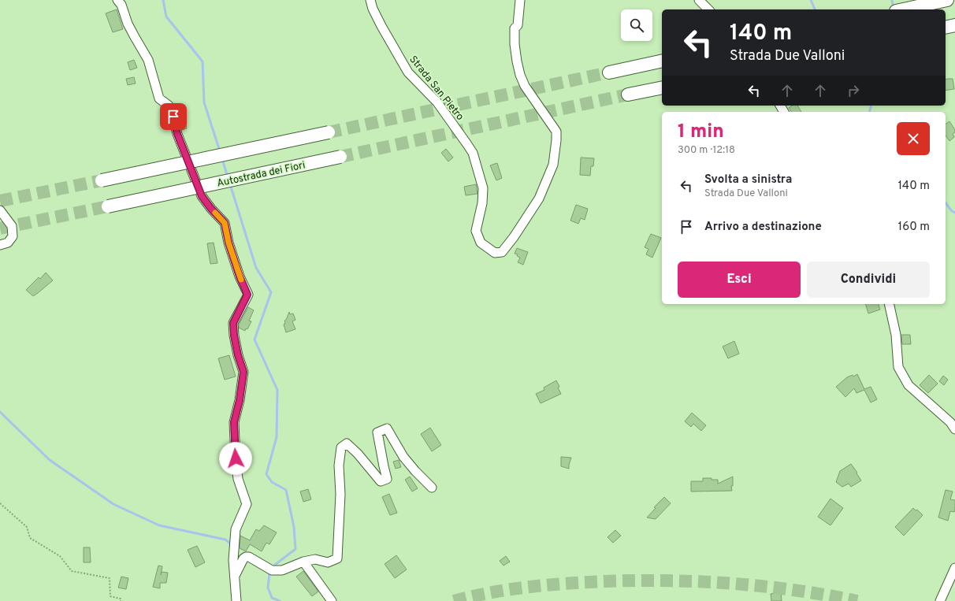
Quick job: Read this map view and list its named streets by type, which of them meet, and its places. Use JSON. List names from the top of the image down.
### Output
{
  "streets": {
    "highway": ["Autostrada dei Fiori"],
    "street": ["Strada San Pietro"]
  },
  "page": {
    "turn": ["140 m", "Strada Due Valloni"],
    "heading": ["1 min", "300 m · 12:18"],
    "list": [
      {
        "name": "Svolta a sinistra",
        "note": "Strada Due Valloni",
        "value": "140 m"
      },
      {
        "name": "Arrivo a destinazione",
        "value": "160 m"
      }
    ],
    "buttons": ["Esci", "Condividi"]
  }
}
